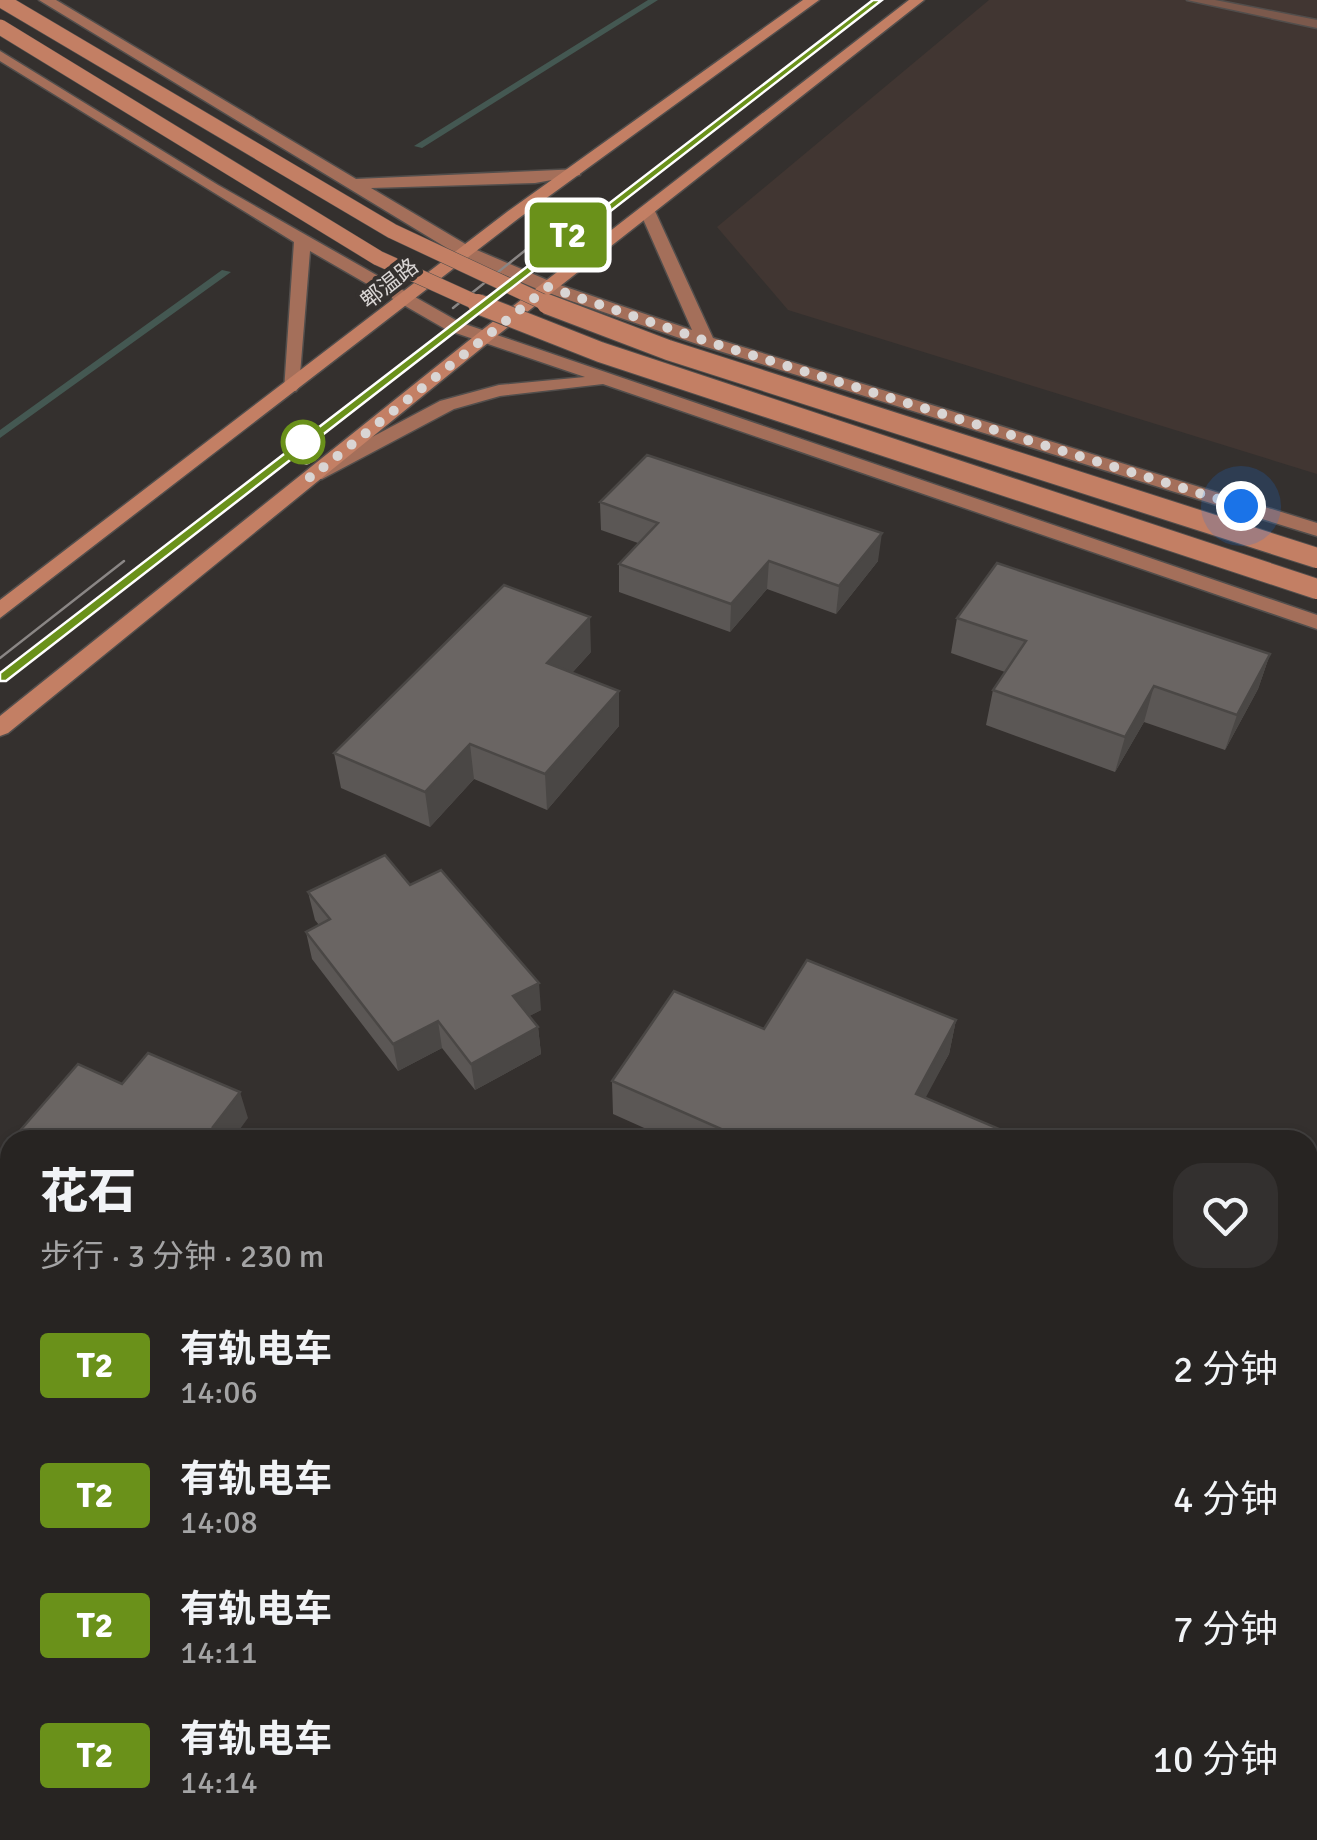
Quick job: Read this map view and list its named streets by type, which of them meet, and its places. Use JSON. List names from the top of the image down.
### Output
{
  "streets": {
    "main road": ["郫温路"]
  },
  "lines": ["tram line T2"],
  "page": {
    "on_map": "T2",
    "heading": ["花石", "步行 · 3 分钟 · 230 m"],
    "list": [
      {
        "mark": "T2",
        "name": "有轨电车",
        "note": "14:06",
        "value": "2 分钟"
      },
      {
        "mark": "T2",
        "name": "有轨电车",
        "note": "14:08",
        "value": "4 分钟"
      },
      {
        "mark": "T2",
        "name": "有轨电车",
        "note": "14:11",
        "value": "7 分钟"
      },
      {
        "mark": "T2",
        "name": "有轨电车",
        "note": "14:14",
        "value": "10 分钟"
      }
    ]
  }
}
